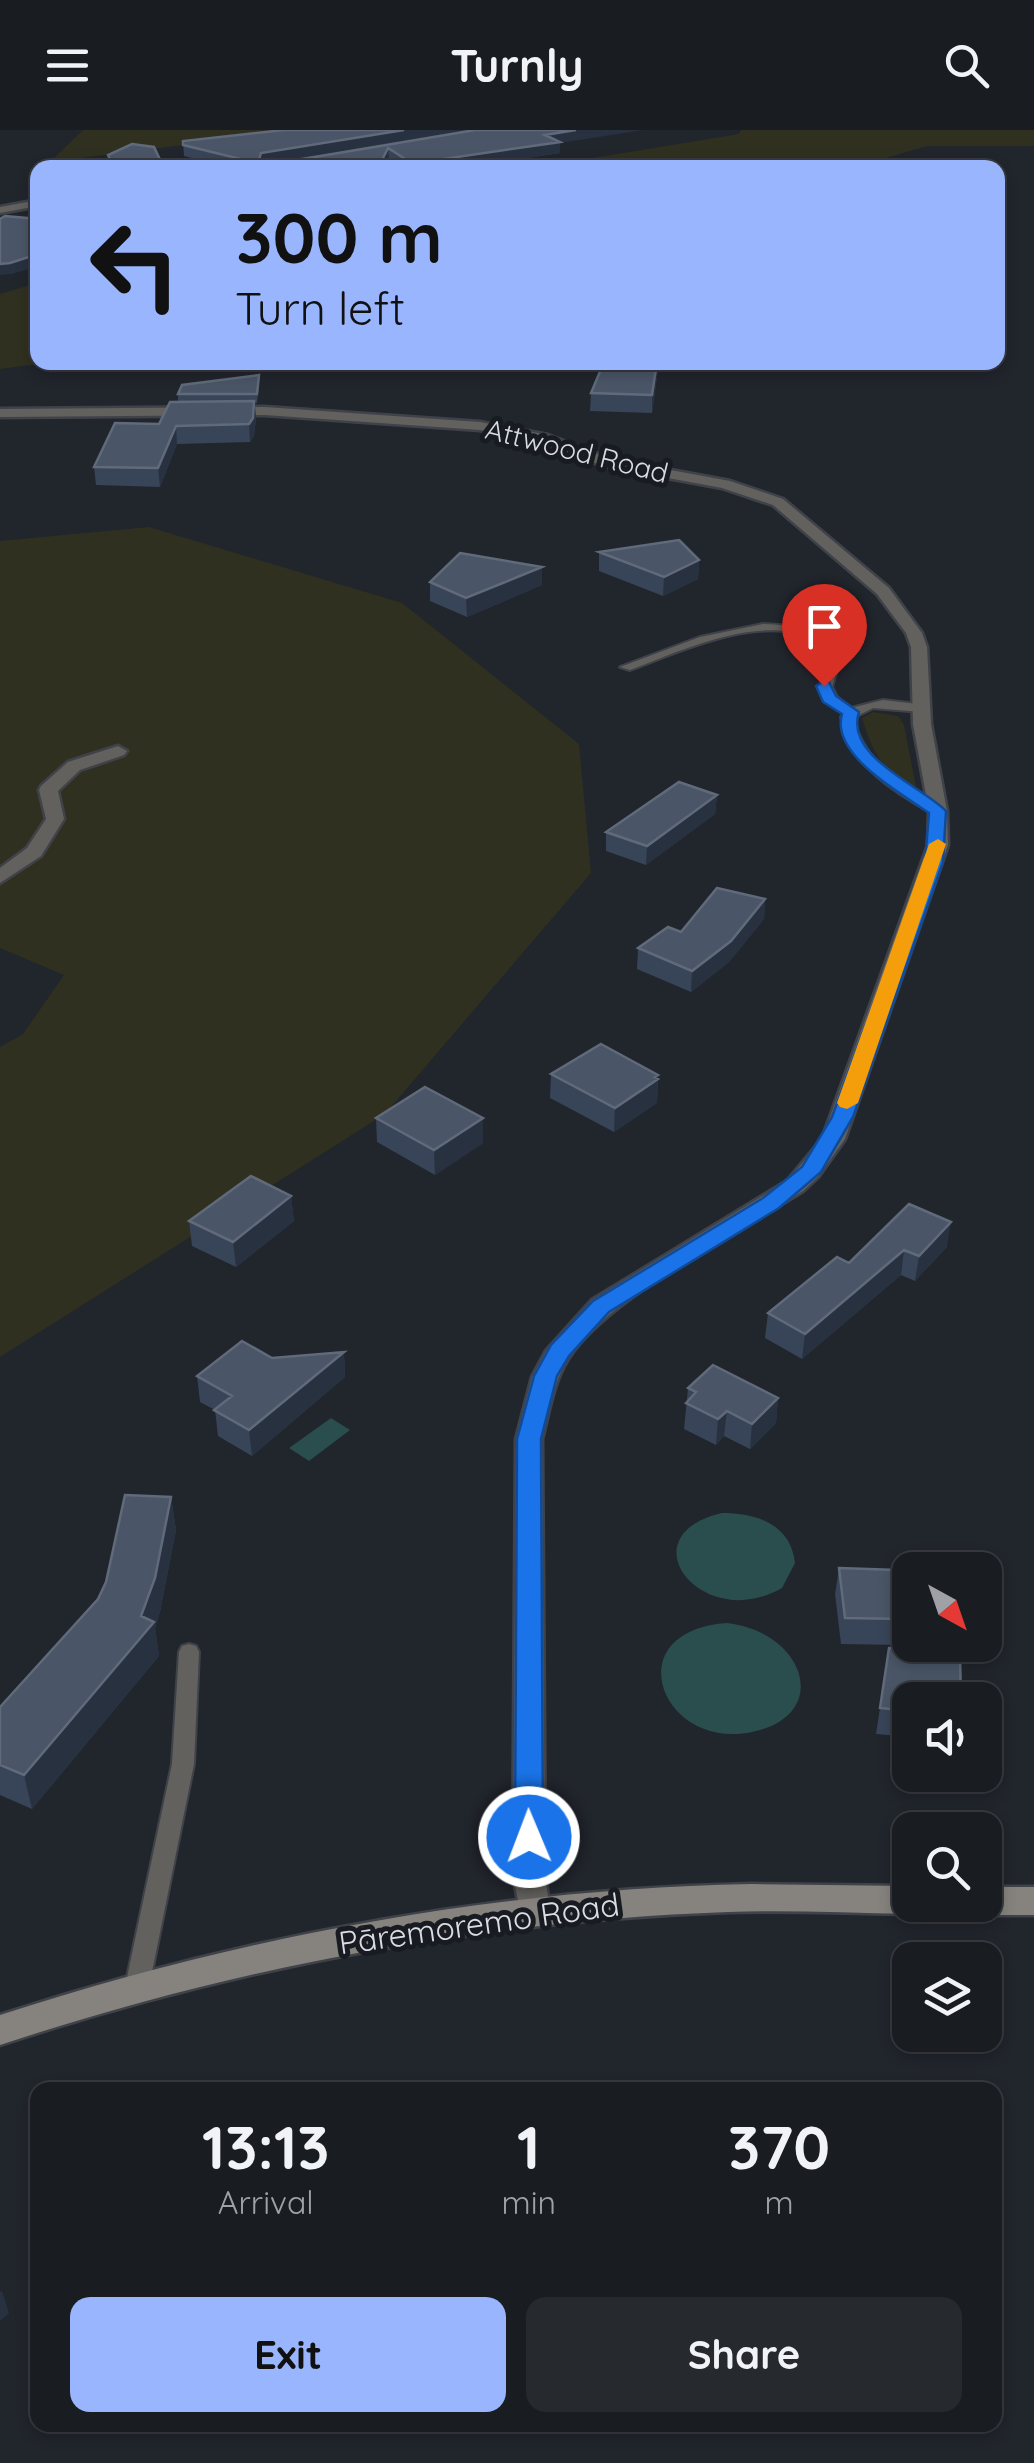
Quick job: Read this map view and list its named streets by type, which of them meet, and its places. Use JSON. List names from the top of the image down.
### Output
{
  "streets": {
    "street": ["Attwood Road", "Pāremoremo Road"]
  },
  "crossings": [
    ["Attwood Road", "Pāremoremo Road"]
  ],
  "north": "bottom right",
  "page": {
    "header": "Turnly",
    "turn": ["300 m", "Turn left"],
    "eta": [
      "13:13",
      "Arrival",
      "1",
      "min",
      "370",
      "m"
    ],
    "buttons": ["Exit", "Share"]
  }
}
